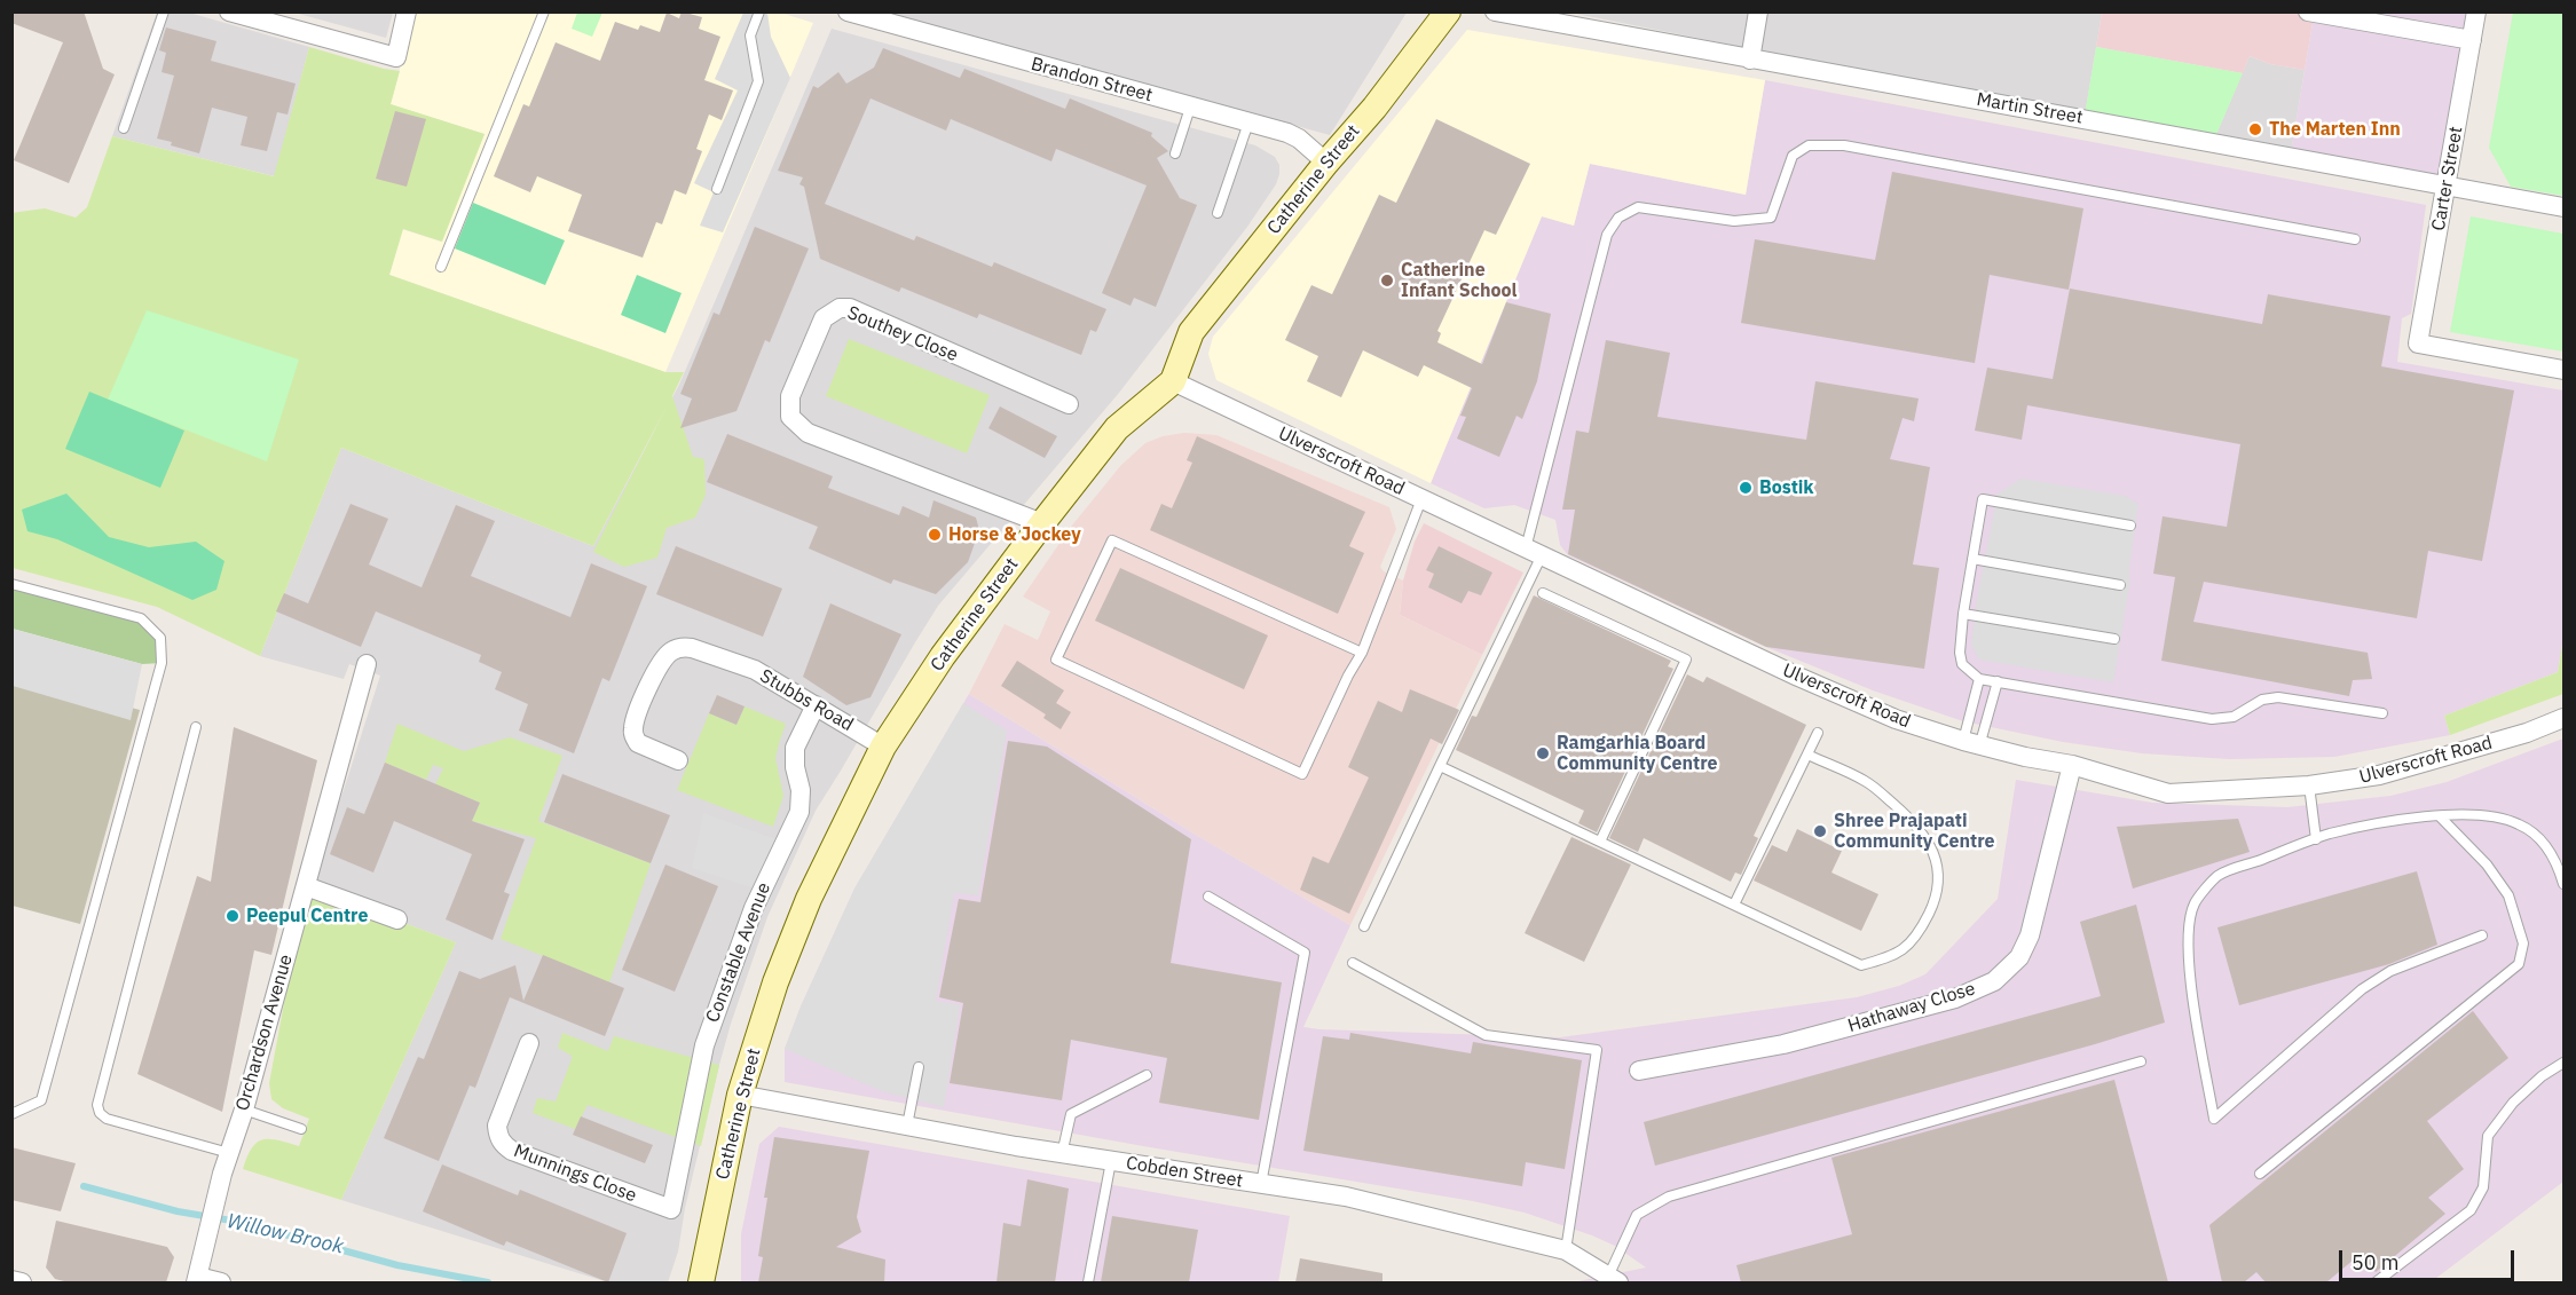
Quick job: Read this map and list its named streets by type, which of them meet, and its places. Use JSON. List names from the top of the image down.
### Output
{
  "streets": {
    "street": [
      "Brandon Street",
      "Martin Street",
      "Carter Street",
      "Catherine Street",
      "Southey Close",
      "Ulverscroft Road",
      "Stubbs Road",
      "Constable Avenue",
      "Hathaway Close",
      "Orchardson Avenue",
      "Cobden Street",
      "Munnings Close"
    ]
  },
  "crossings": [
    ["Brandon Street", "Catherine Street"],
    ["Martin Street", "Carter Street"],
    ["Catherine Street", "Southey Close"],
    ["Catherine Street", "Ulverscroft Road"],
    ["Catherine Street", "Stubbs Road"],
    ["Catherine Street", "Cobden Street"],
    ["Ulverscroft Road", "Hathaway Close"],
    ["Stubbs Road", "Constable Avenue"],
    ["Constable Avenue", "Munnings Close"]
  ],
  "water": ["Willow Brook"],
  "places": [
    "The Marten Inn",
    "Catherine Infant School",
    "Bostik",
    "Horse & Jockey",
    "Ramgarhia Board Community Centre",
    "Shree Prajapati Community Centre",
    "Peepul Centre"
  ],
  "scale_bar": "50 m"
}
